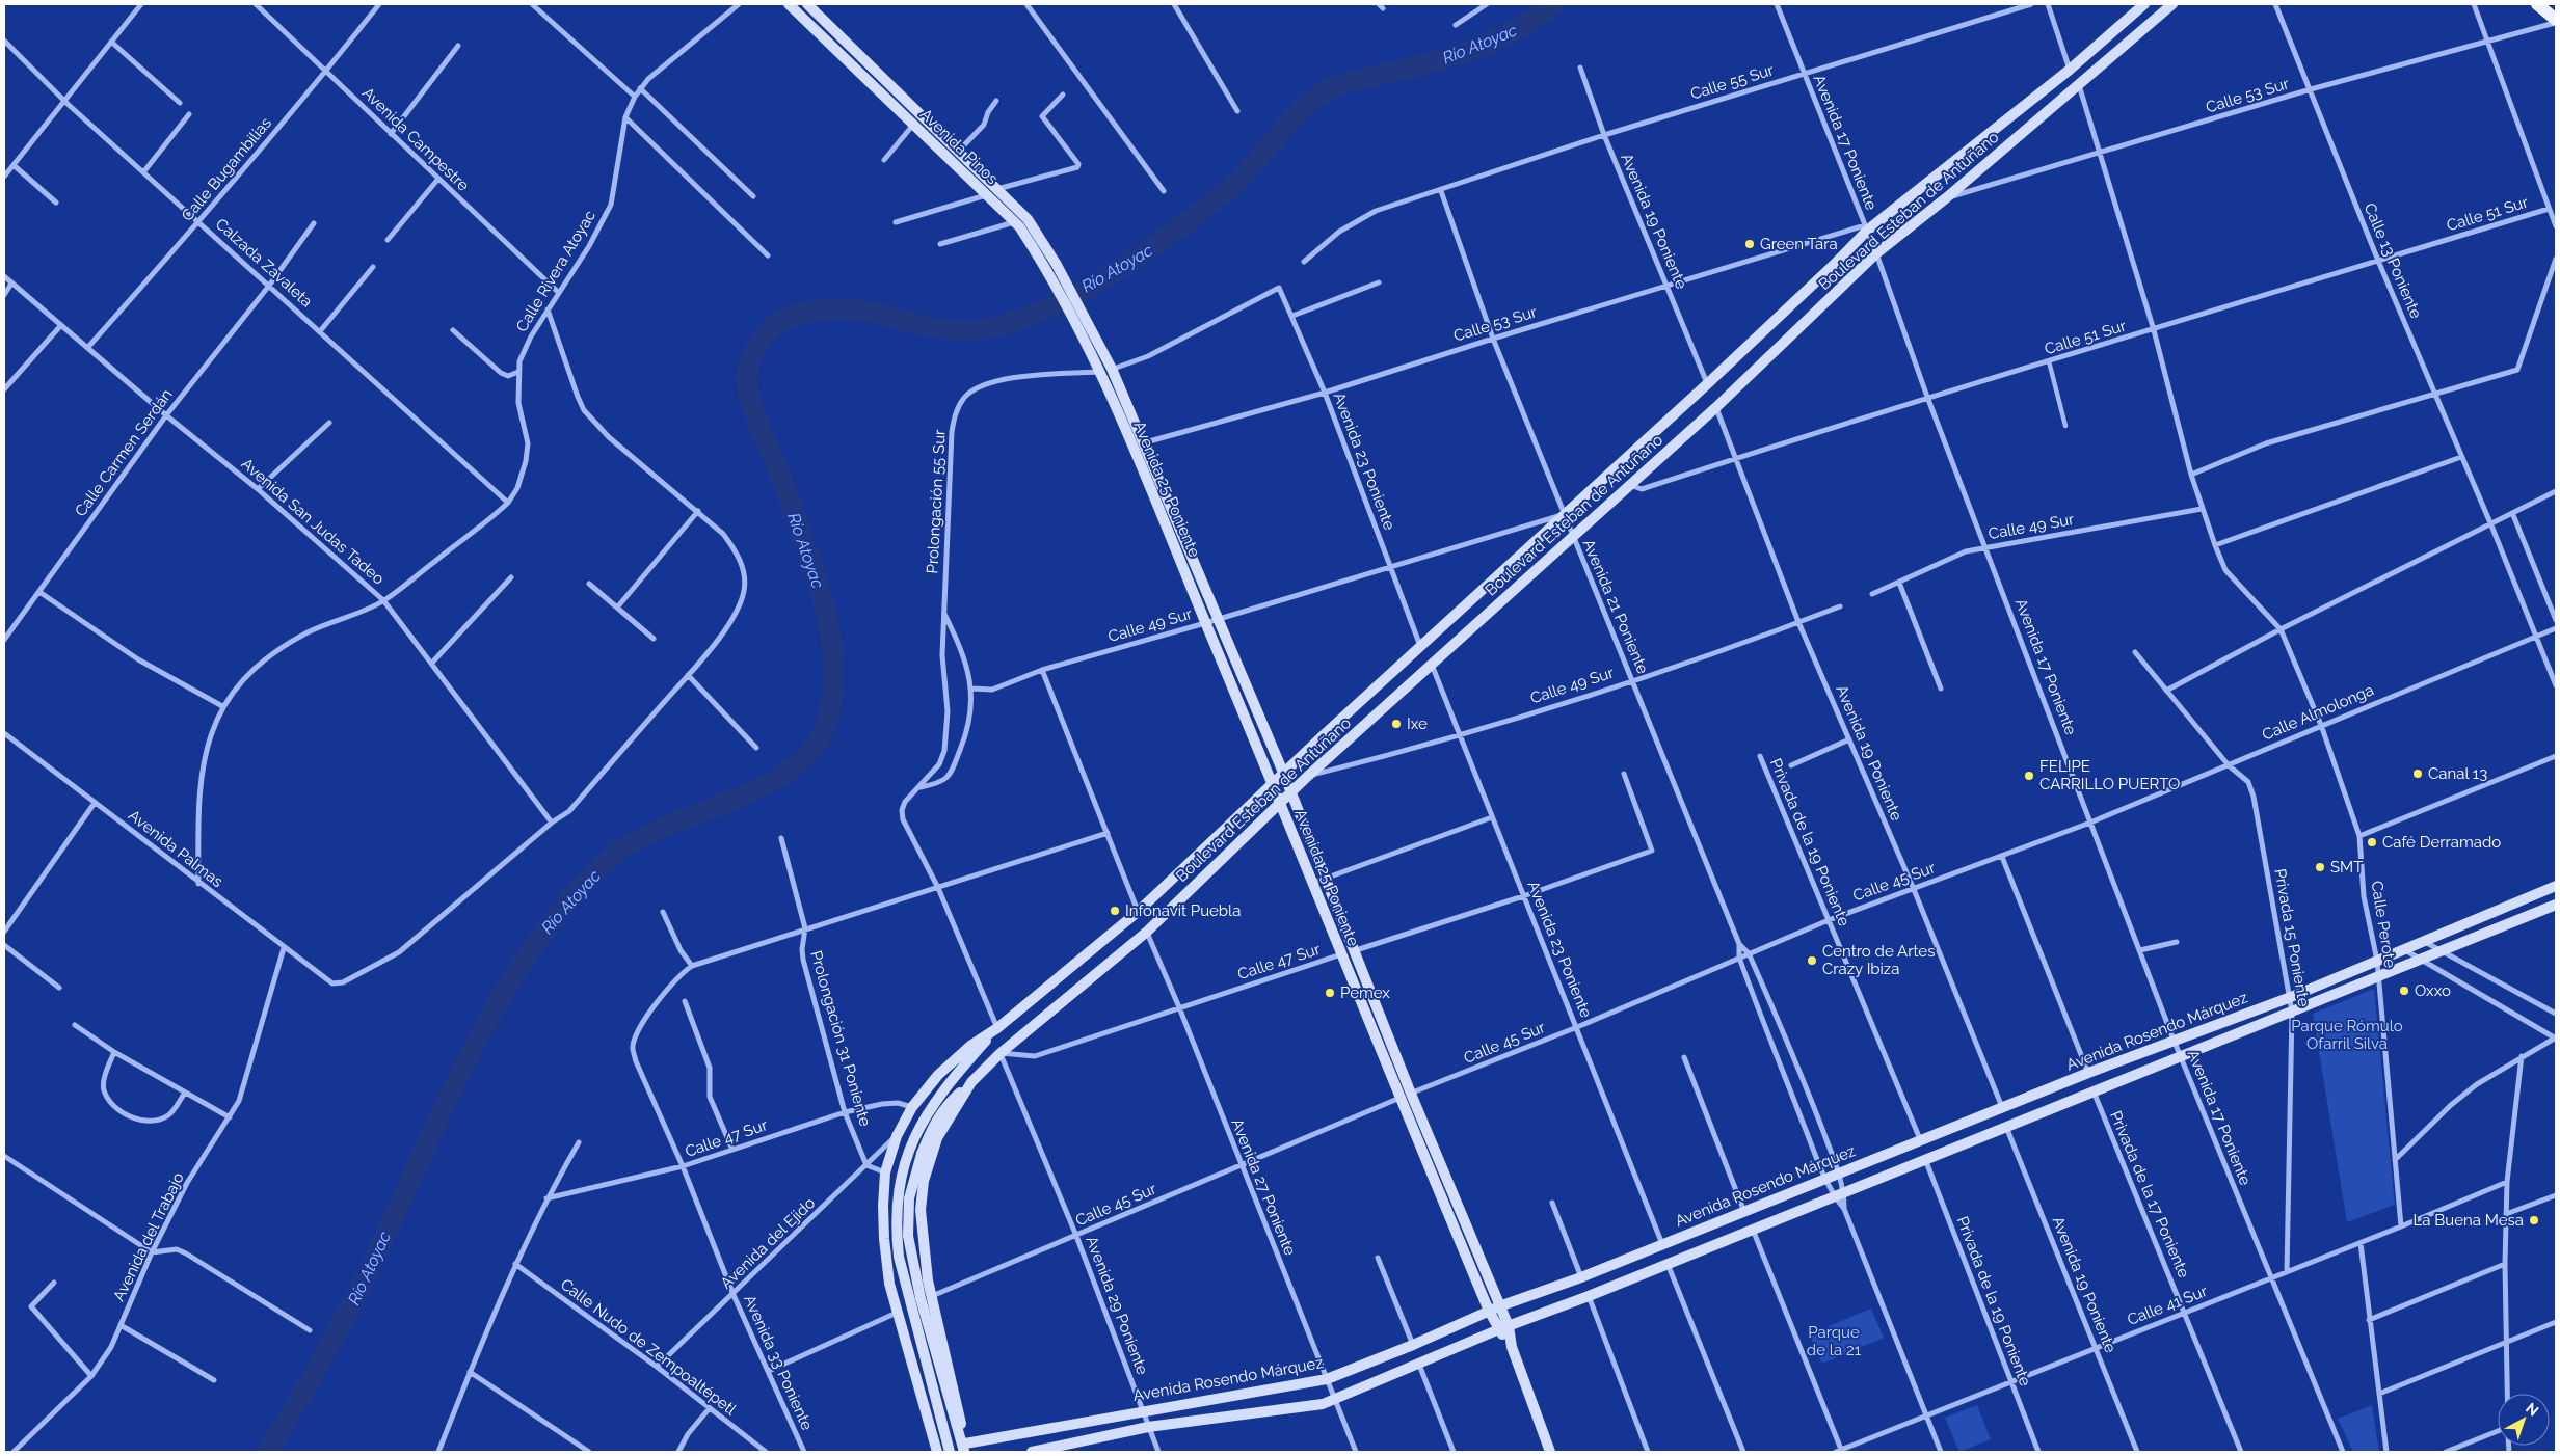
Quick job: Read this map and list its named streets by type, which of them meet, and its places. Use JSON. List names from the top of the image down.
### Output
{
  "streets": {
    "main road": [
      "Avenida Pinos",
      "Boulevard Esteban de Antuñano",
      "Avenida 25 Poniente",
      "Avenida Rosendo Márquez"
    ],
    "street": [
      "Calle 55 Sur",
      "Calle 53 Sur",
      "Avenida Campestre",
      "Avenida 17 Poniente",
      "Calle Bugambilias",
      "Calle 51 Sur",
      "Avenida 19 Poniente",
      "Calle 13 Poniente",
      "Calzada Zavaleta",
      "Calle Rivera Atoyac",
      "Calle Carmen Serdán",
      "Avenida 23 Poniente",
      "Prolongación 55 Sur",
      "Avenida San Judas Tadeo",
      "Calle 49 Sur",
      "Avenida 21 Poniente",
      "Calle Almolonga",
      "Privada de la 19 Poniente",
      "Avenida Palmas",
      "Calle 45 Sur",
      "Calle Perote",
      "Privada 15 Poniente",
      "Calle 47 Sur",
      "Prolongación 31 Poniente",
      "Avenida 27 Poniente",
      "Privada de la 17 Poniente",
      "Avenida del Trabajo",
      "Avenida del Ejido",
      "Avenida 29 Poniente",
      "Calle 41 Sur",
      "Calle Nudo de Zempoaltépetl",
      "Avenida 33 Poniente"
    ]
  },
  "crossings": [
    ["Calle 55 Sur", "Avenida 17 Poniente"],
    ["Calle 55 Sur", "Avenida 19 Poniente"],
    ["Calle 55 Sur", "Avenida 21 Poniente"],
    ["Calle 53 Sur", "Avenida 17 Poniente"],
    ["Calle 53 Sur", "Boulevard Esteban de Antuñano"],
    ["Calle 53 Sur", "Avenida 19 Poniente"],
    ["Calle 53 Sur", "Calle 13 Poniente"],
    ["Calle 53 Sur", "Avenida 23 Poniente"],
    ["Calle 53 Sur", "Avenida 25 Poniente"],
    ["Calle 53 Sur", "Avenida 21 Poniente"],
    ["Calle 53 Sur", "Calle Perote"],
    ["Avenida Campestre", "Calle Bugambilias"],
    ["Avenida Campestre", "Calle Rivera Atoyac"],
    ["Avenida 17 Poniente", "Boulevard Esteban de Antuñano"],
    ["Avenida 17 Poniente", "Calle 51 Sur"],
    ["Avenida 17 Poniente", "Calle 49 Sur"],
    ["Avenida 17 Poniente", "Calle Almolonga"],
    ["Avenida 17 Poniente", "Calle 45 Sur"],
    ["Avenida 17 Poniente", "Avenida Rosendo Márquez"],
    ["Avenida 17 Poniente", "Calle 41 Sur"],
    ["Avenida Pinos", "Avenida 25 Poniente"],
    ["Calle Bugambilias", "Calzada Zavaleta"],
    ["Calle Bugambilias", "Avenida San Judas Tadeo"],
    ["Boulevard Esteban de Antuñano", "Calle 51 Sur"],
    ["Boulevard Esteban de Antuñano", "Avenida 19 Poniente"],
    ["Boulevard Esteban de Antuñano", "Avenida 23 Poniente"],
    ["Boulevard Esteban de Antuñano", "Avenida 25 Poniente"],
    ["Boulevard Esteban de Antuñano", "Calle 49 Sur"],
    ["Boulevard Esteban de Antuñano", "Avenida 21 Poniente"],
    ["Boulevard Esteban de Antuñano", "Calle Perote"],
    ["Boulevard Esteban de Antuñano", "Calle 47 Sur"],
    ["Boulevard Esteban de Antuñano", "Avenida 27 Poniente"],
    ["Boulevard Esteban de Antuñano", "Avenida 29 Poniente"],
    ["Calle 51 Sur", "Avenida 19 Poniente"],
    ["Calle 51 Sur", "Calle 13 Poniente"],
    ["Calle 51 Sur", "Calle Perote"],
    ["Avenida 19 Poniente", "Calle 49 Sur"],
    ["Avenida 19 Poniente", "Calle 45 Sur"],
    ["Avenida 19 Poniente", "Avenida Rosendo Márquez"],
    ["Avenida 19 Poniente", "Calle 41 Sur"],
    ["Calle 13 Poniente", "Calle Almolonga"],
    ["Calzada Zavaleta", "Calle Rivera Atoyac"],
    ["Calzada Zavaleta", "Calle Carmen Serdán"],
    ["Calle Carmen Serdán", "Avenida San Judas Tadeo"],
    ["Avenida 23 Poniente", "Prolongación 55 Sur"],
    ["Avenida 23 Poniente", "Calle 49 Sur"],
    ["Avenida 23 Poniente", "Calle 45 Sur"],
    ["Avenida 23 Poniente", "Calle 47 Sur"],
    ["Avenida 23 Poniente", "Avenida Rosendo Márquez"],
    ["Avenida 25 Poniente", "Prolongación 55 Sur"],
    ["Avenida 25 Poniente", "Calle 49 Sur"],
    ["Avenida 25 Poniente", "Calle 45 Sur"],
    ["Avenida 25 Poniente", "Calle 47 Sur"],
    ["Avenida 25 Poniente", "Avenida Rosendo Márquez"],
    ["Avenida San Judas Tadeo", "Avenida Palmas"],
    ["Calle 49 Sur", "Avenida 21 Poniente"],
    ["Calle 49 Sur", "Calle Perote"],
    ["Avenida 21 Poniente", "Calle 45 Sur"],
    ["Avenida 21 Poniente", "Avenida Rosendo Márquez"],
    ["Avenida 21 Poniente", "Calle 41 Sur"],
    ["Calle Almolonga", "Calle 45 Sur"],
    ["Calle Almolonga", "Calle Perote"],
    ["Calle Almolonga", "Privada 15 Poniente"],
    ["Privada de la 19 Poniente", "Calle 45 Sur"],
    ["Privada de la 19 Poniente", "Avenida Rosendo Márquez"],
    ["Privada de la 19 Poniente", "Calle 41 Sur"],
    ["Avenida Palmas", "Avenida del Trabajo"],
    ["Calle 45 Sur", "Avenida 27 Poniente"],
    ["Calle 45 Sur", "Avenida 29 Poniente"],
    ["Calle Perote", "Avenida Rosendo Márquez"],
    ["Calle Perote", "Calle 41 Sur"],
    ["Privada 15 Poniente", "Avenida Rosendo Márquez"],
    ["Privada 15 Poniente", "Calle 41 Sur"],
    ["Calle 47 Sur", "Prolongación 31 Poniente"],
    ["Calle 47 Sur", "Avenida 27 Poniente"],
    ["Calle 47 Sur", "Avenida 29 Poniente"],
    ["Calle 47 Sur", "Avenida 33 Poniente"],
    ["Avenida Rosendo Márquez", "Avenida 27 Poniente"],
    ["Avenida Rosendo Márquez", "Privada de la 17 Poniente"],
    ["Avenida Rosendo Márquez", "Avenida 29 Poniente"],
    ["Prolongación 31 Poniente", "Avenida del Ejido"],
    ["Privada de la 17 Poniente", "Calle 41 Sur"],
    ["Avenida del Ejido", "Calle Nudo de Zempoaltépetl"],
    ["Avenida del Ejido", "Avenida 33 Poniente"]
  ],
  "water": ["Río Atoyac"],
  "parks": ["Parque Rómulo Ofarril Silva", "Parque de la 21"],
  "places": [
    "Green Tara",
    "Ixe",
    "Canal 13",
    "FELIPE CARRILLO PUERTO",
    "Café Derramado",
    "SMT",
    "Infonavit Puebla",
    "Centro de Artes Crazy Ibiza",
    "Oxxo",
    "Pemex",
    "La Buena Mesa"
  ],
  "north": "top right"
}
